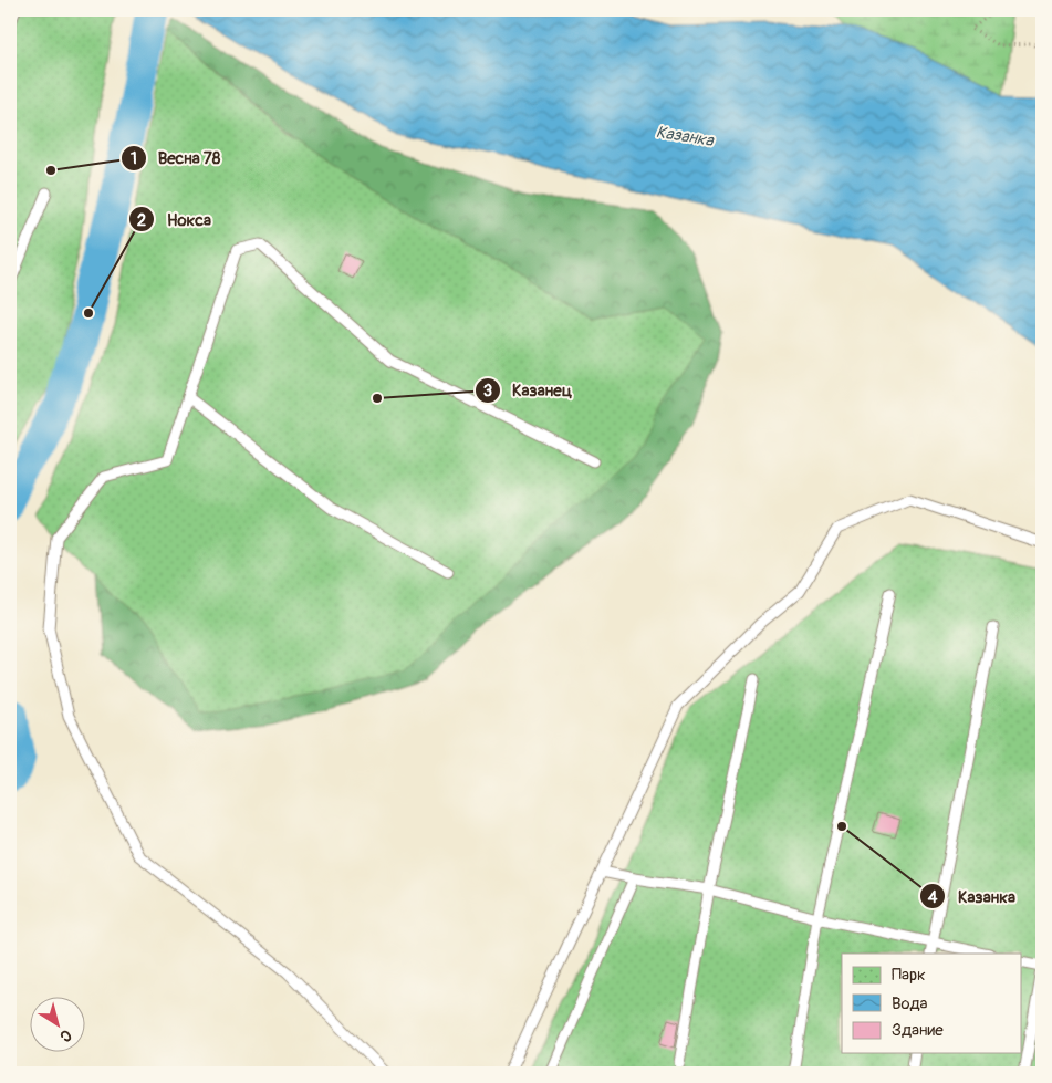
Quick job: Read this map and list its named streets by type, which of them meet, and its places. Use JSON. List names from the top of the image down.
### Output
{
  "water": ["Казанка"],
  "places": [
    "Весна 78",
    "Нокса",
    "Казанец",
    "Казанка"
  ],
  "legend": ["Парк", "Вода", "Здание"],
  "north": "bottom right"
}
